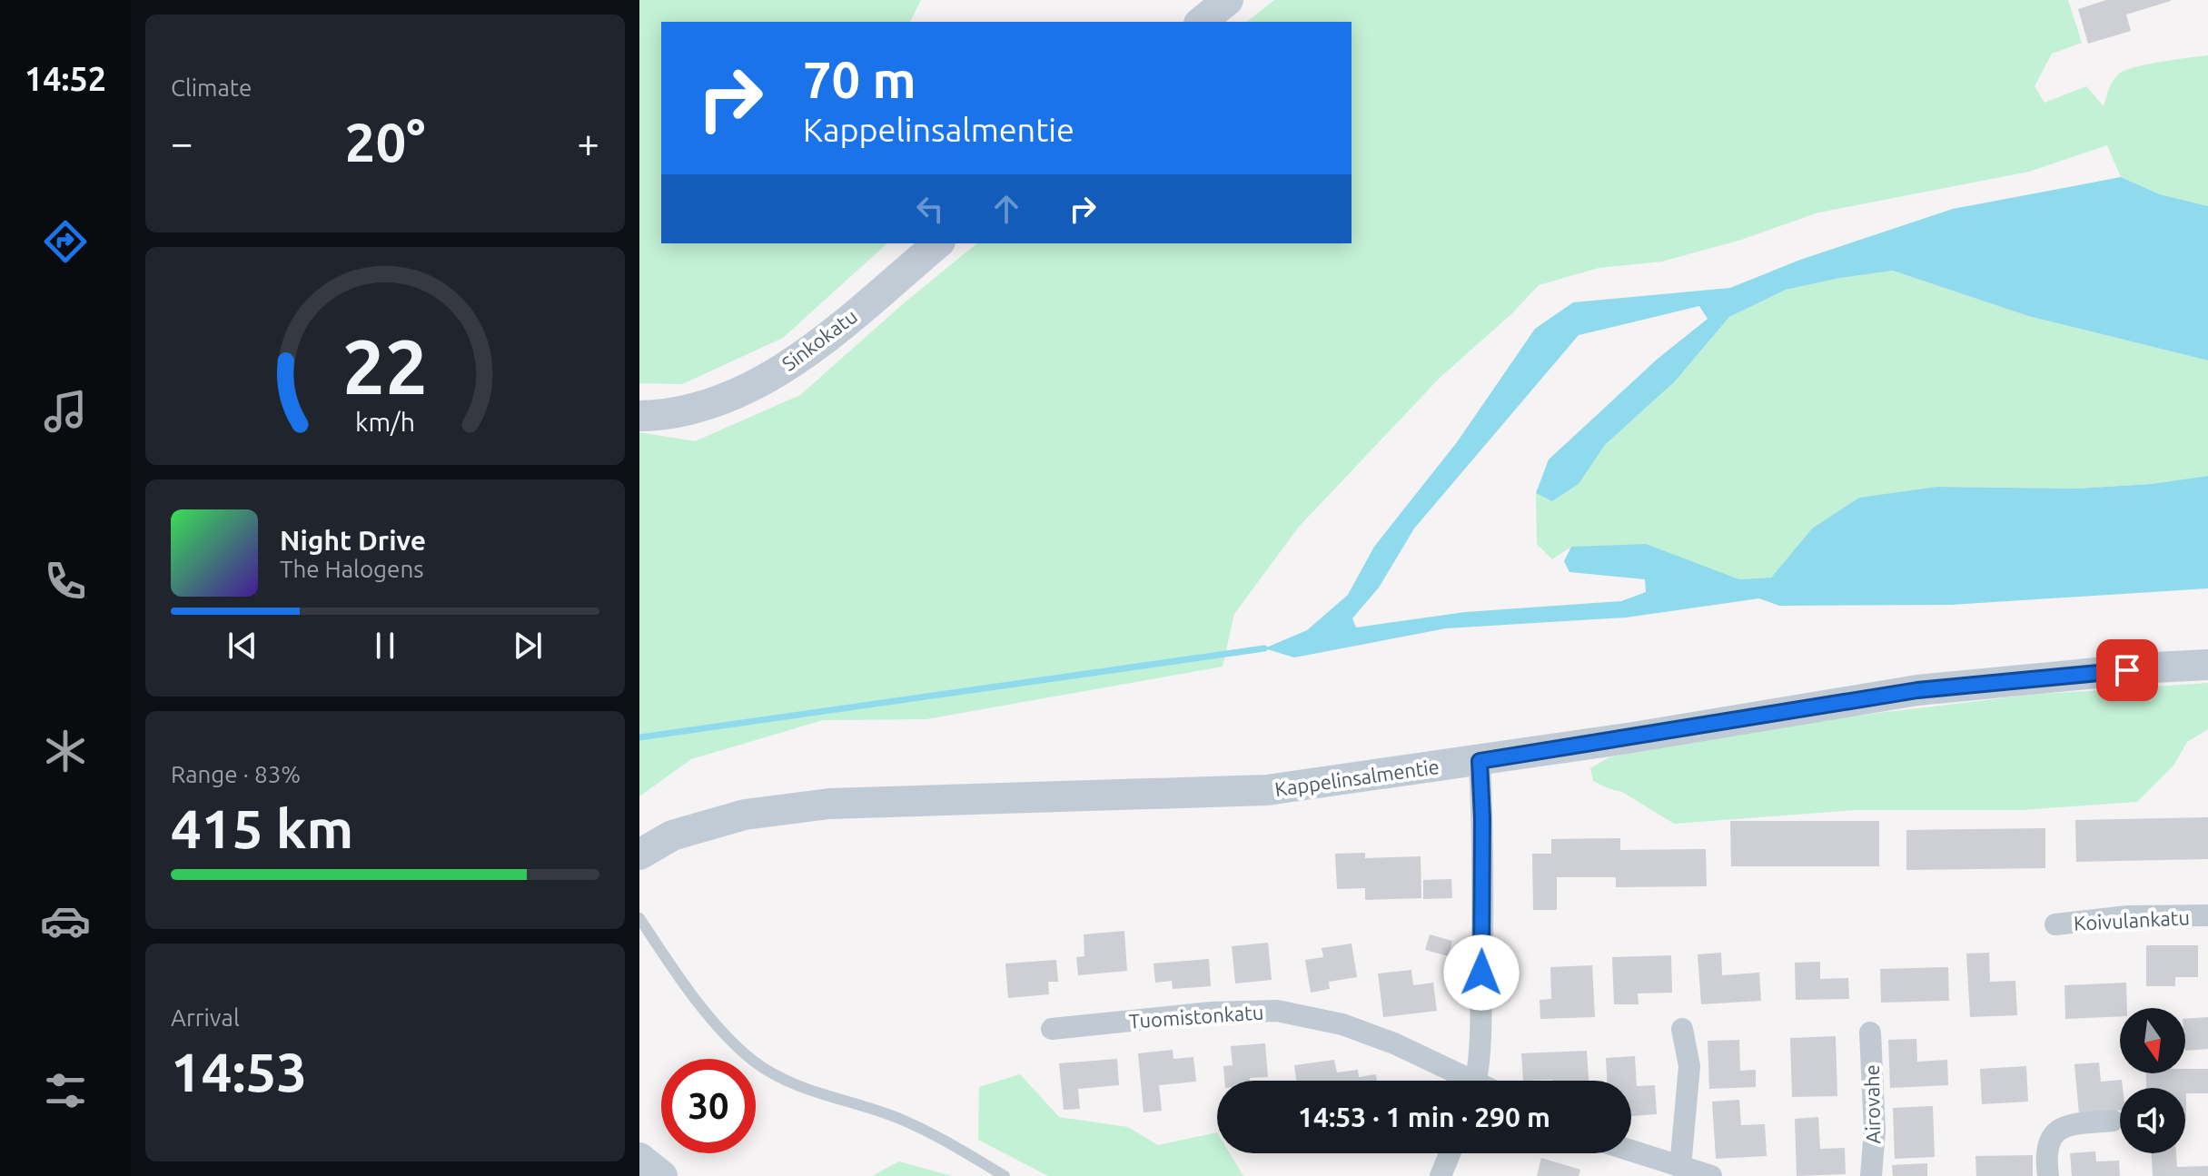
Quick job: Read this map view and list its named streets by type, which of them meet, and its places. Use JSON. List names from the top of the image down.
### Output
{
  "streets": {
    "street": [
      "Sinkokatu",
      "Kappelinsalmentie",
      "Koivulankatu",
      "Tuomistonkatu",
      "Airovahe"
    ]
  },
  "north": "bottom",
  "page": {
    "tabs": "14:52",
    "tile": [
      "Climate",
      ["Range · 83%", "415 km"],
      ["Arrival", "14:53"]
    ],
    "turn": ["70 m", "Kappelinsalmentie"],
    "heat": ["−", "20°", "+"],
    "song": ["Night Drive", "The Halogens"],
    "limit": "30",
    "trip": "14:53 · 1 min · 290 m",
    "gauge": ["22", "km/h"]
  }
}
